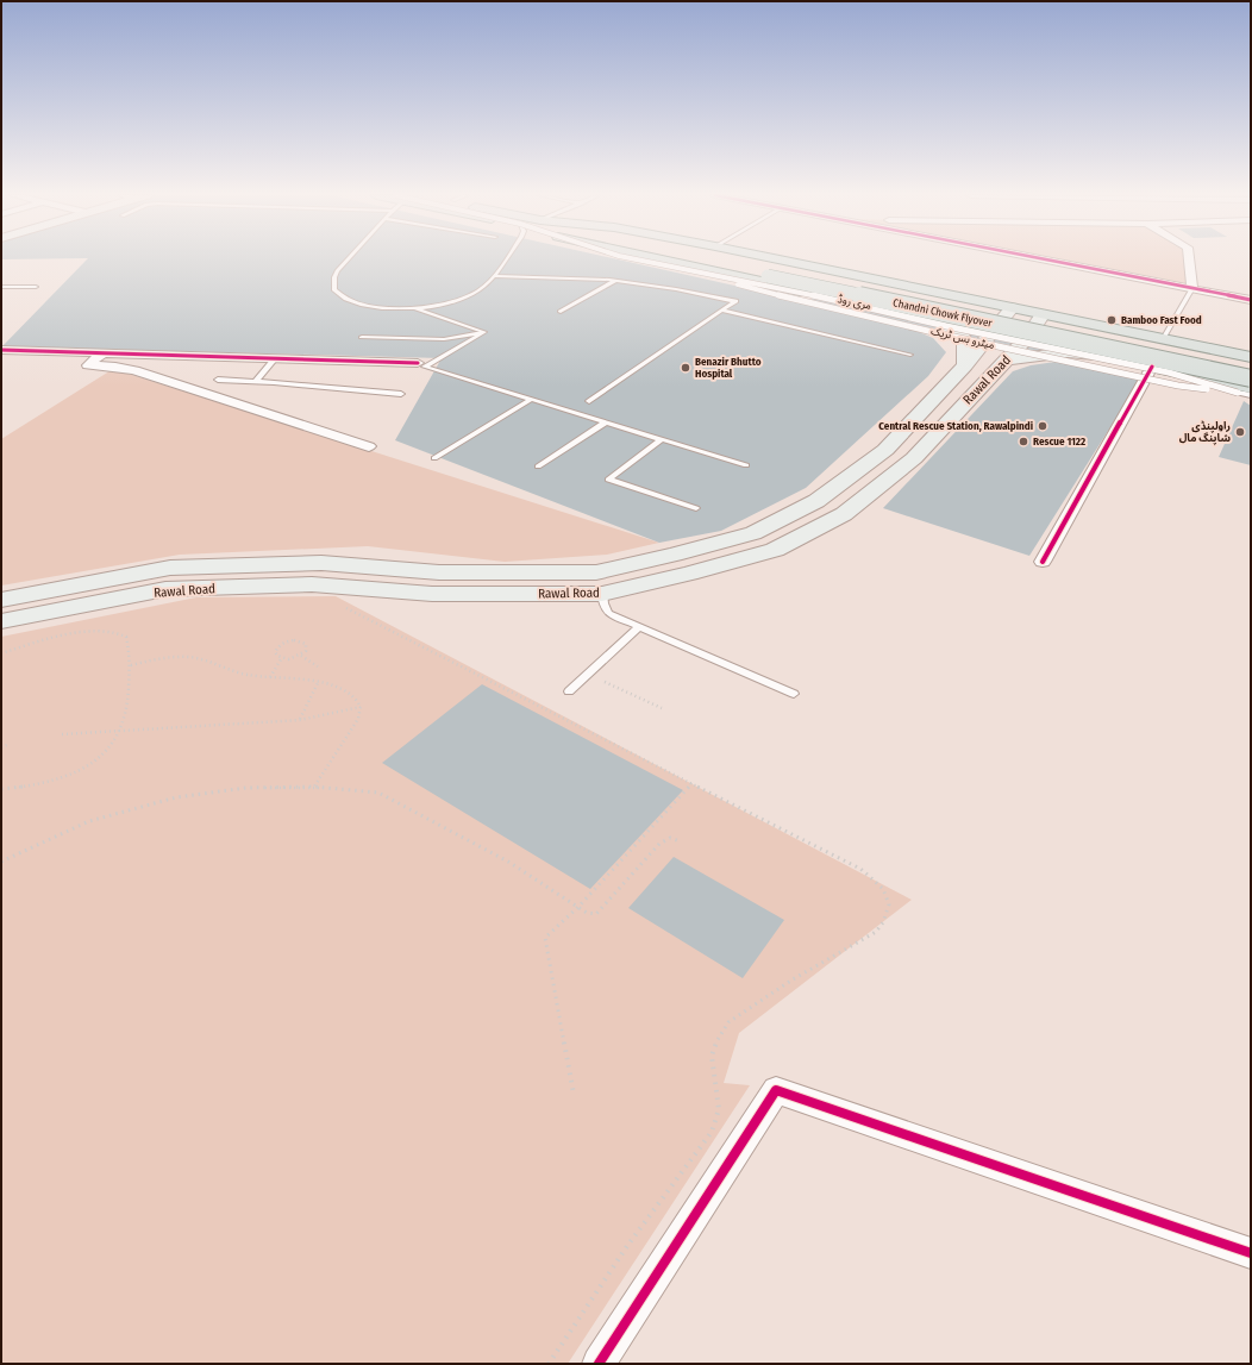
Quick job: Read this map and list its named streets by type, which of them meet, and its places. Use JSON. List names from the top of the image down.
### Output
{
  "streets": {
    "main road": ["مری روڈ", "Chandni Chowk Flyover", "Rawal Road"],
    "lane": ["میٹرو بس ٹریک"]
  },
  "crossings": [
    ["مری روڈ", "میٹرو بس ٹریک"],
    ["مری روڈ", "Rawal Road"]
  ],
  "places": [
    "Bamboo Fast Food",
    "Benazir Bhutto Hospital",
    "Central Rescue Station, Rawalpindi",
    "راولپنڈی شاپنگ مال",
    "Rescue 1122"
  ]
}
